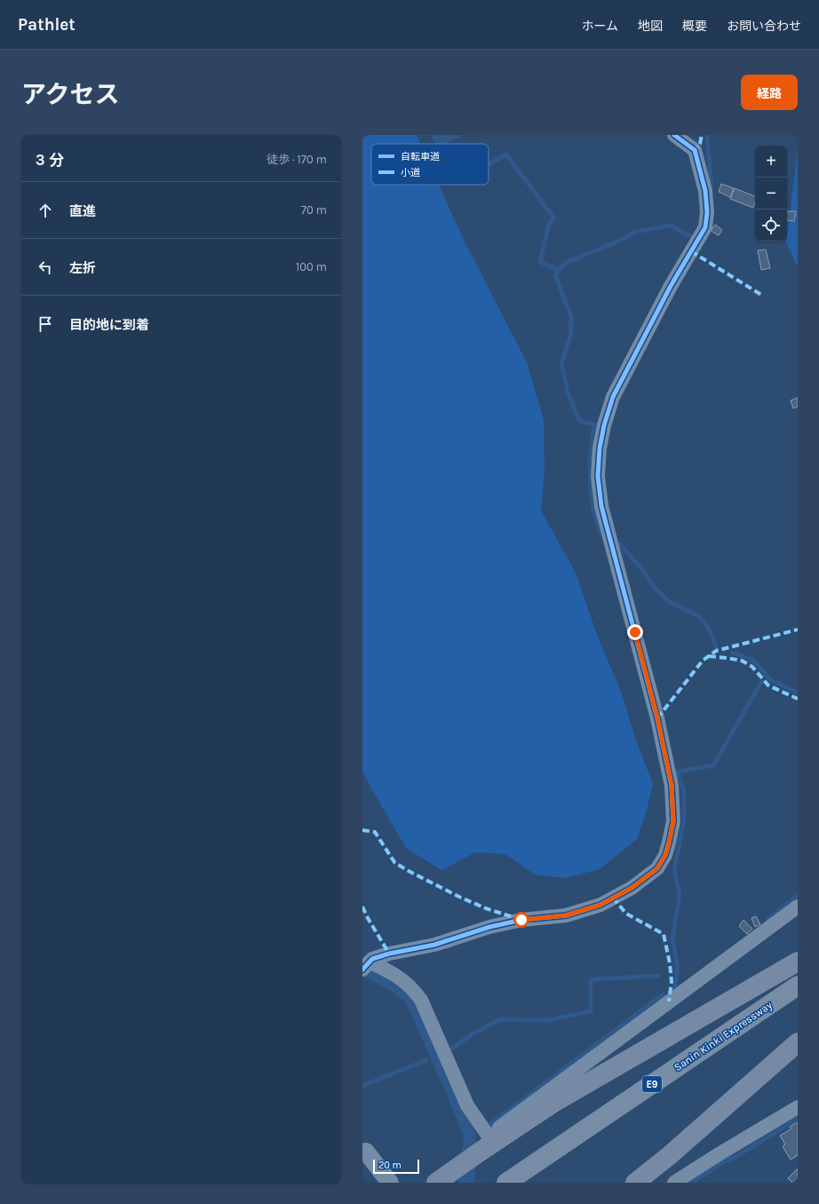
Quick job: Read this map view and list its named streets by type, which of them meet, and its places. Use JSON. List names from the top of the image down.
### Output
{
  "streets": {
    "highway": ["Sanin Kinki Expressway", "E9"]
  },
  "legend": ["自転車道", "小道"],
  "scale_bar": "20 m",
  "page": {
    "header": "Pathlet",
    "nav": [
      "ホーム",
      "地図",
      "概要",
      "お問い合わせ"
    ],
    "title": "アクセス",
    "buttons": "経路",
    "heading": ["3 分", "徒歩 · 170 m"],
    "map_buttons": ["+", "−"],
    "list": [
      ["直進", "70 m"],
      ["左折", "100 m"],
      "目的地に到着"
    ],
    "scale": "20 m"
  }
}
